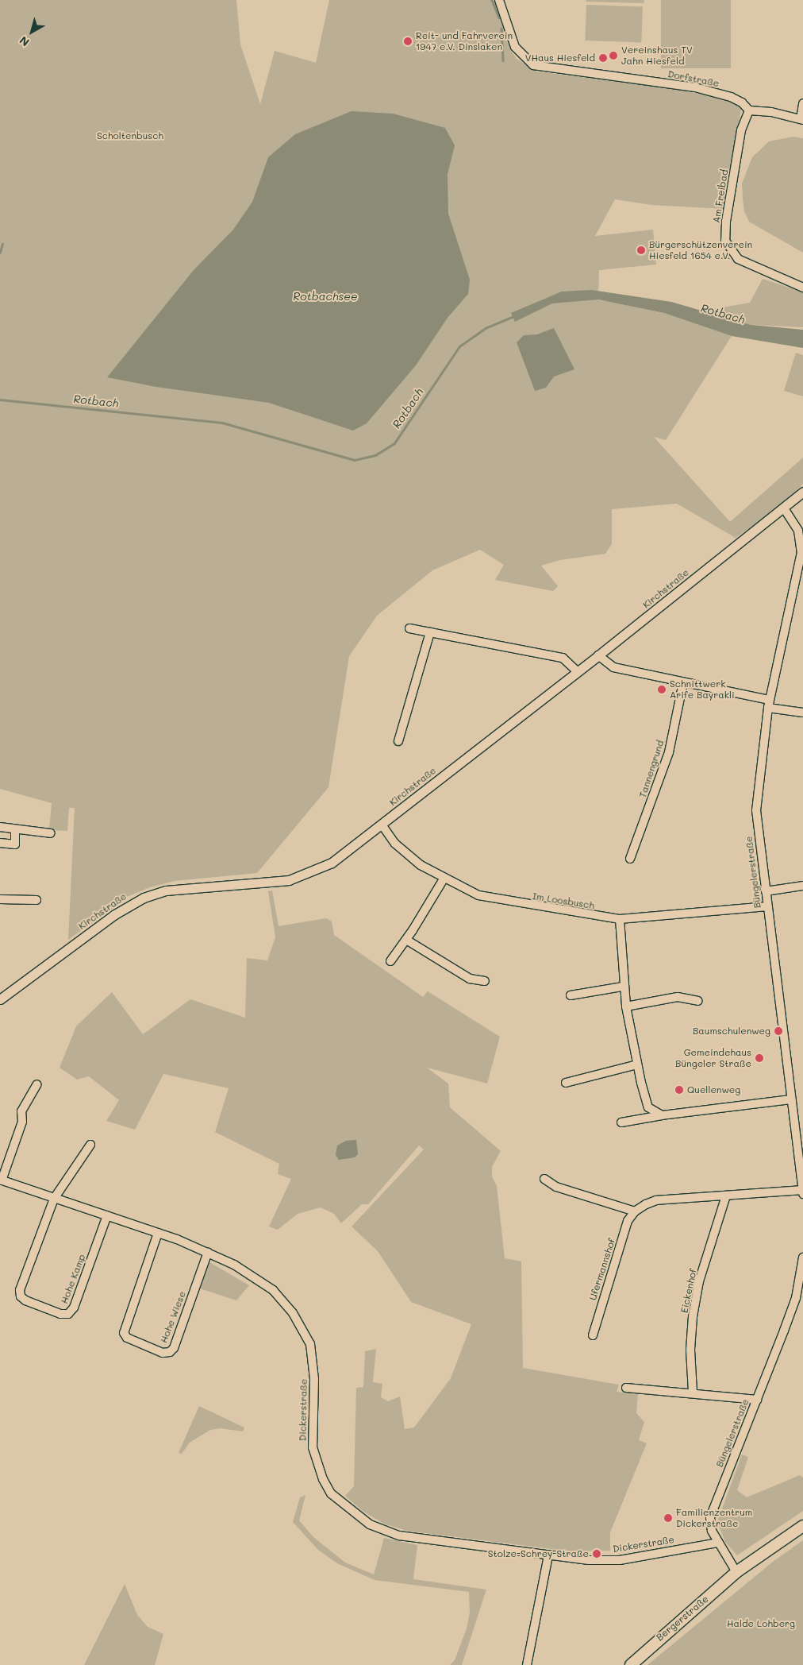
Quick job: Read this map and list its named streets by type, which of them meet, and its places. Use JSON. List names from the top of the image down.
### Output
{
  "streets": {
    "main road": ["Bergerstraße"],
    "street": [
      "Dorfstraße",
      "Am Freibad",
      "Kirchstraße",
      "Tannengrund",
      "Büngelerstraße",
      "Im Loosbusch",
      "Ufermannshof",
      "Hohe Kamp",
      "Eickenhof",
      "Hohe Wiese",
      "Dickerstraße"
    ]
  },
  "crossings": [
    ["Dorfstraße", "Am Freibad"],
    ["Kirchstraße", "Büngelerstraße"],
    ["Kirchstraße", "Im Loosbusch"],
    ["Büngelerstraße", "Im Loosbusch"],
    ["Büngelerstraße", "Dickerstraße"],
    ["Büngelerstraße", "Bergerstraße"],
    ["Hohe Kamp", "Dickerstraße"],
    ["Hohe Wiese", "Dickerstraße"]
  ],
  "water": ["Rotbachsee", "Rotbach"],
  "parks": ["Scholtenbusch", "Halde Lohberg"],
  "places": [
    "Reit- und Fahrverein 1947 e.V. Dinslaken",
    "Vereinshaus TV Jahn Hiesfeld",
    "VHaus Hiesfeld",
    "Bürgerschützenverein Hiesfeld 1654 e.V.",
    "Schnittwerk Arife Bayrakli",
    "Baumschulenweg",
    "Gemeindehaus Büngeler Straße",
    "Quellenweg",
    "Familienzentrum Dickerstraße",
    "Stolze-Schrey-Straße"
  ],
  "north": "bottom left"
}
